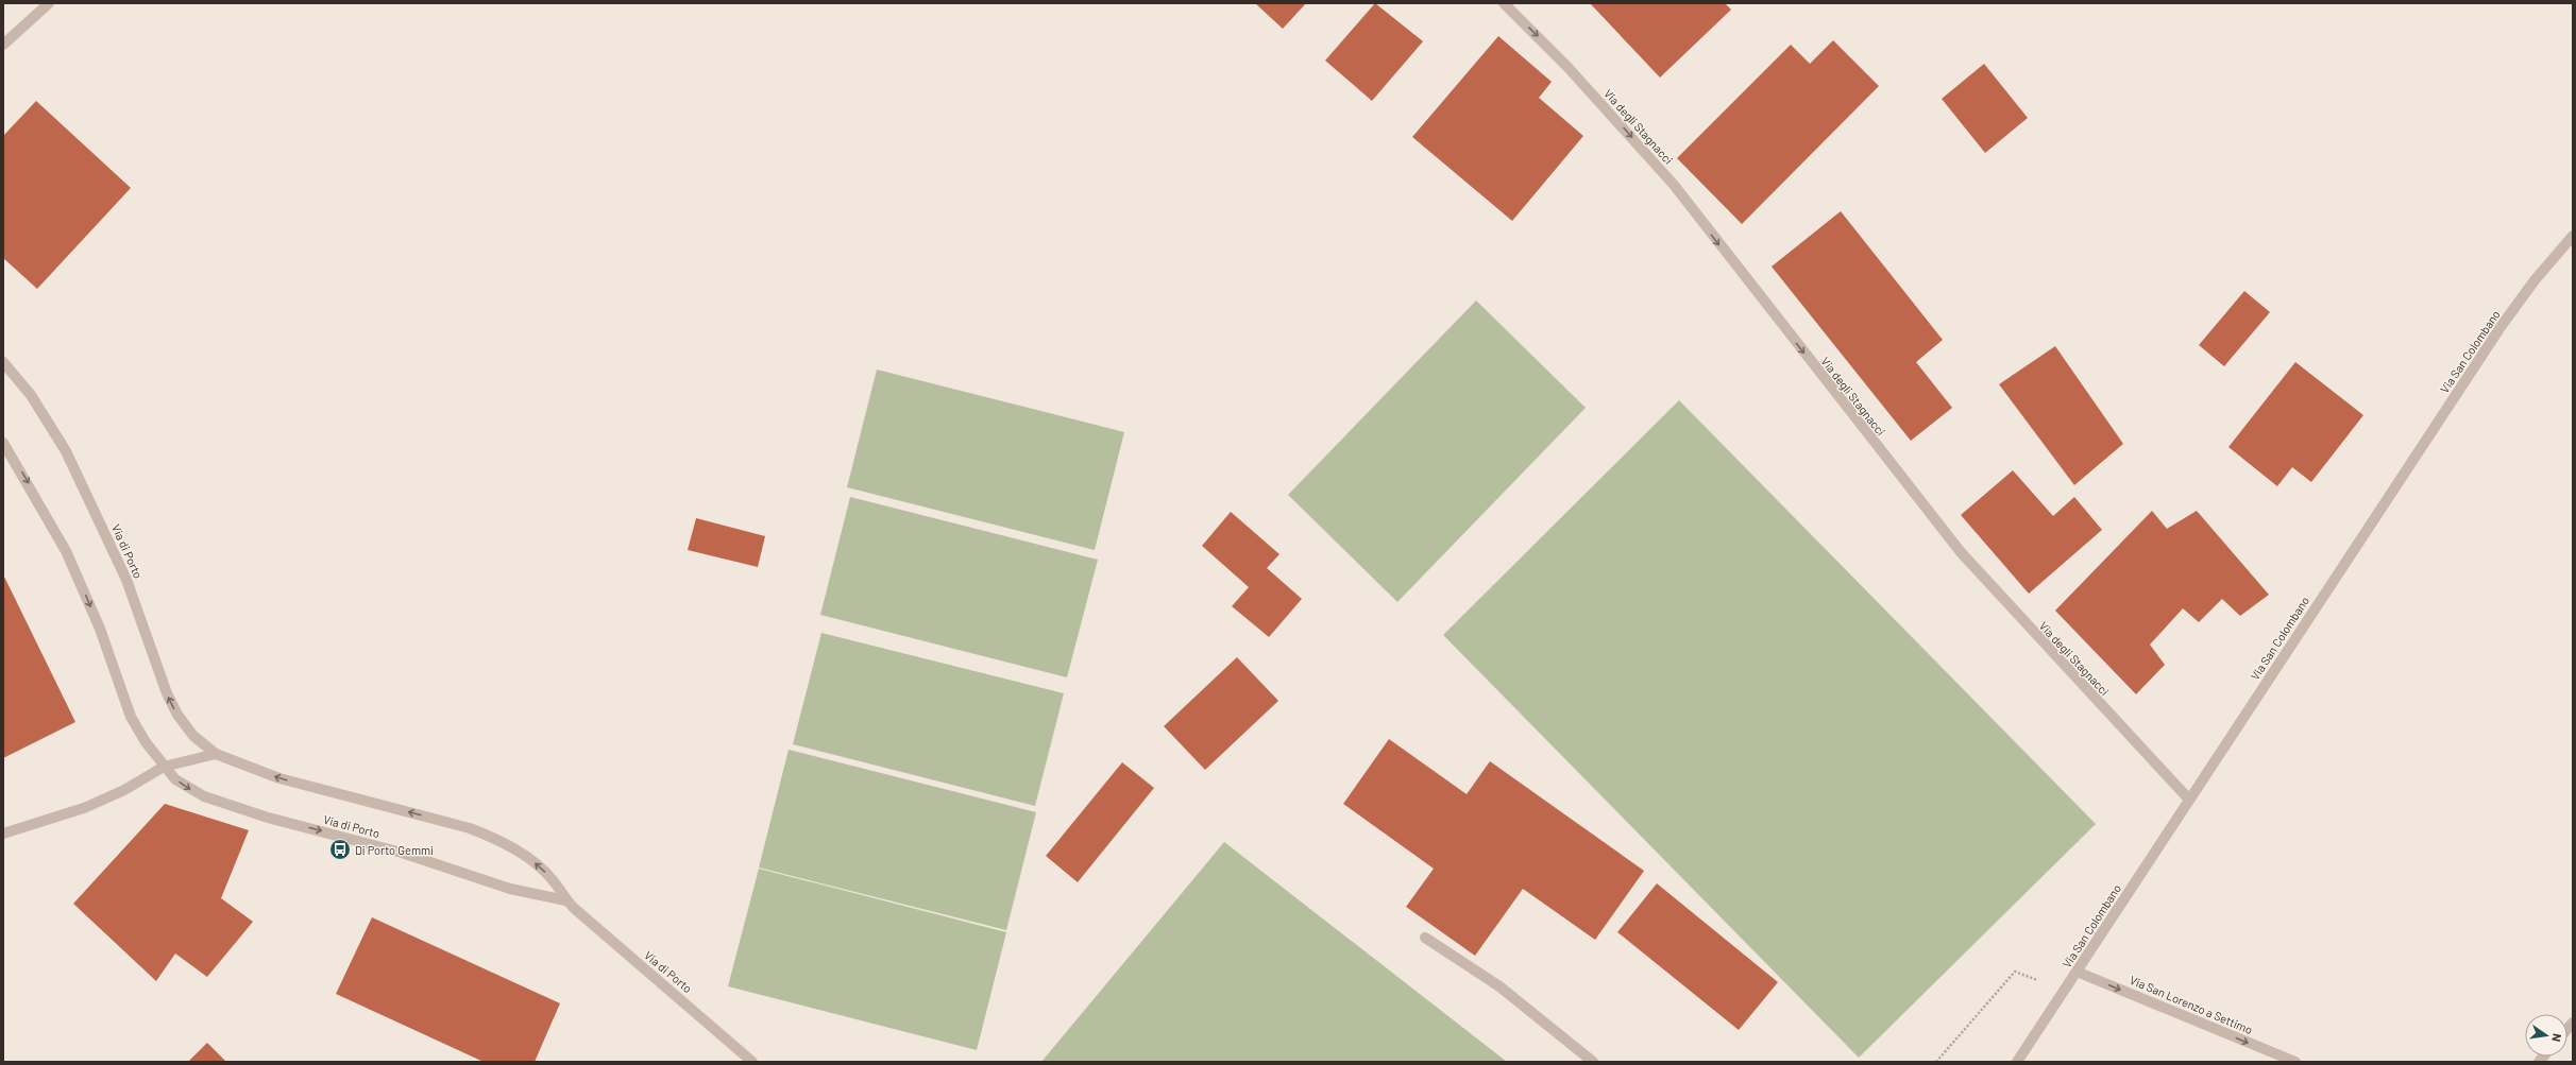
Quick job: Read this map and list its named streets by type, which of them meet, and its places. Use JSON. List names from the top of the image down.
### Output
{
  "streets": {
    "street": [
      "Via degli Stagnacci",
      "Via San Colombano",
      "Via di Porto",
      "Via San Lorenzo a Settimo"
    ]
  },
  "crossings": [
    ["Via degli Stagnacci", "Via San Colombano"],
    ["Via San Colombano", "Via San Lorenzo a Settimo"]
  ],
  "one_way": ["Via degli Stagnacci", "Via San Lorenzo a Settimo"],
  "places": {
    "bus stop": ["Di Porto Gemmi"]
  },
  "north": "right"
}
